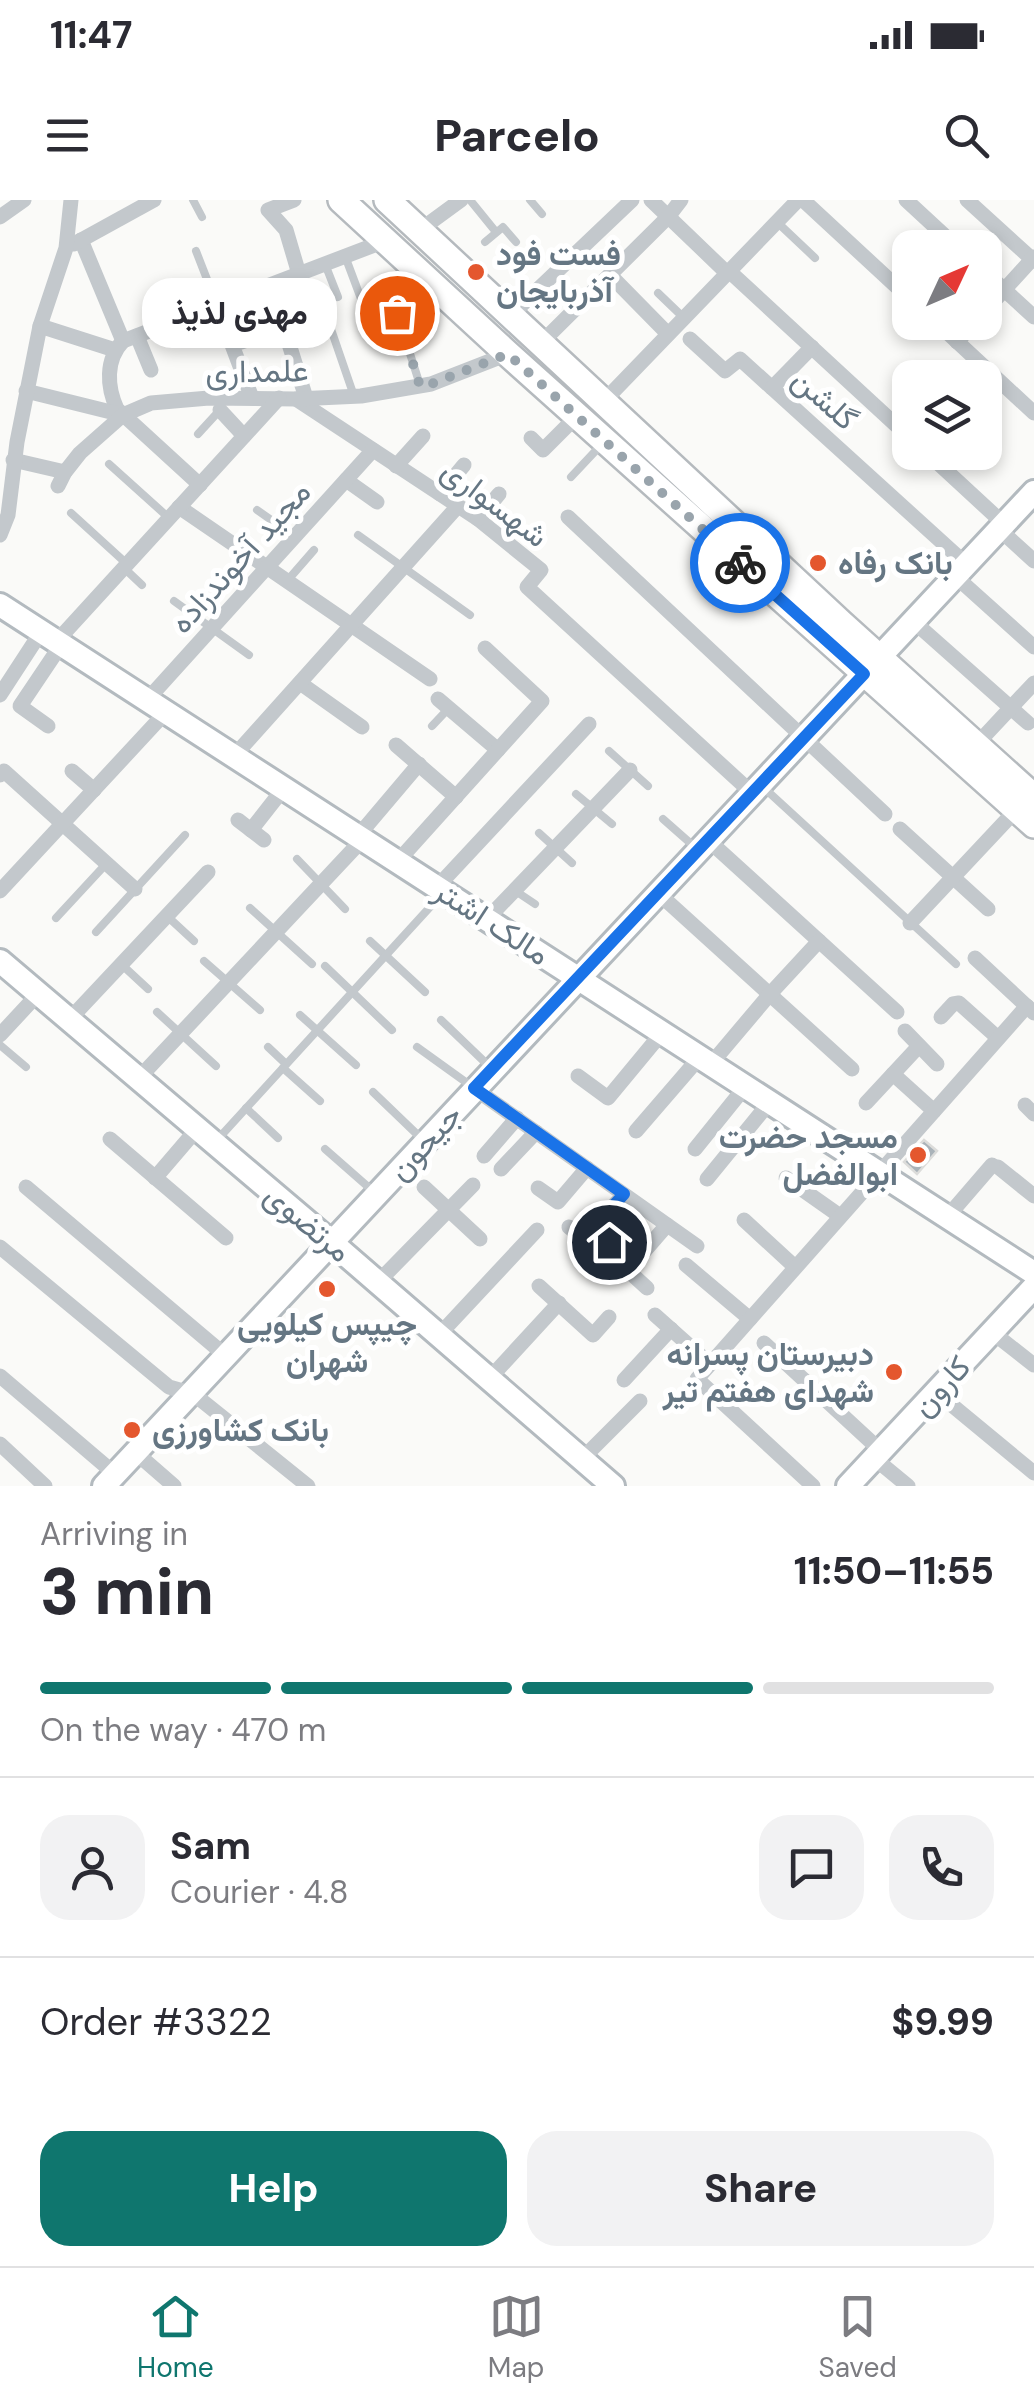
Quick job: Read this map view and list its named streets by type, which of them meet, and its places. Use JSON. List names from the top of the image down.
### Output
{
  "streets": {
    "main road": [
      "مالک اشتر",
      "جیحون",
      "مرتضوی",
      "کارون"
    ],
    "street": [
      "علمداری",
      "گلشن",
      "شهسواری",
      "مجید آخوندزاده"
    ]
  },
  "crossings": [
    ["علمداری", "شهسواری"],
    ["گلشن", "جیحون"],
    ["شهسواری", "مجید آخوندزاده"],
    ["شهسواری", "جیحون"],
    ["مجید آخوندزاده", "مالک اشتر"],
    ["مالک اشتر", "جیحون"],
    ["جیحون", "مرتضوی"]
  ],
  "places": [
    "فست فود آذربایجان",
    "مهدی لذیذ",
    "بانک رفاه",
    "مسجد حضرت ابوالفضل",
    "چیپس کیلویی شهران",
    "دبیرستان پسرانه شهدای هفتم تیر",
    "بانک کشاورزی"
  ],
  "north": "top right",
  "page": {
    "status": "11:47",
    "header": "Parcelo",
    "bubble": "مهدی لذیذ",
    "heading": ["3 min", "Arriving in", "11:50–11:55"],
    "panel": [
      "Sam",
      "Courier · 4.8",
      "Order #3322",
      "$9.99"
    ],
    "bar": "On the way · 470 m",
    "buttons": ["Help", "Share"],
    "tabs": ["Home", "Map", "Saved"]
  }
}
